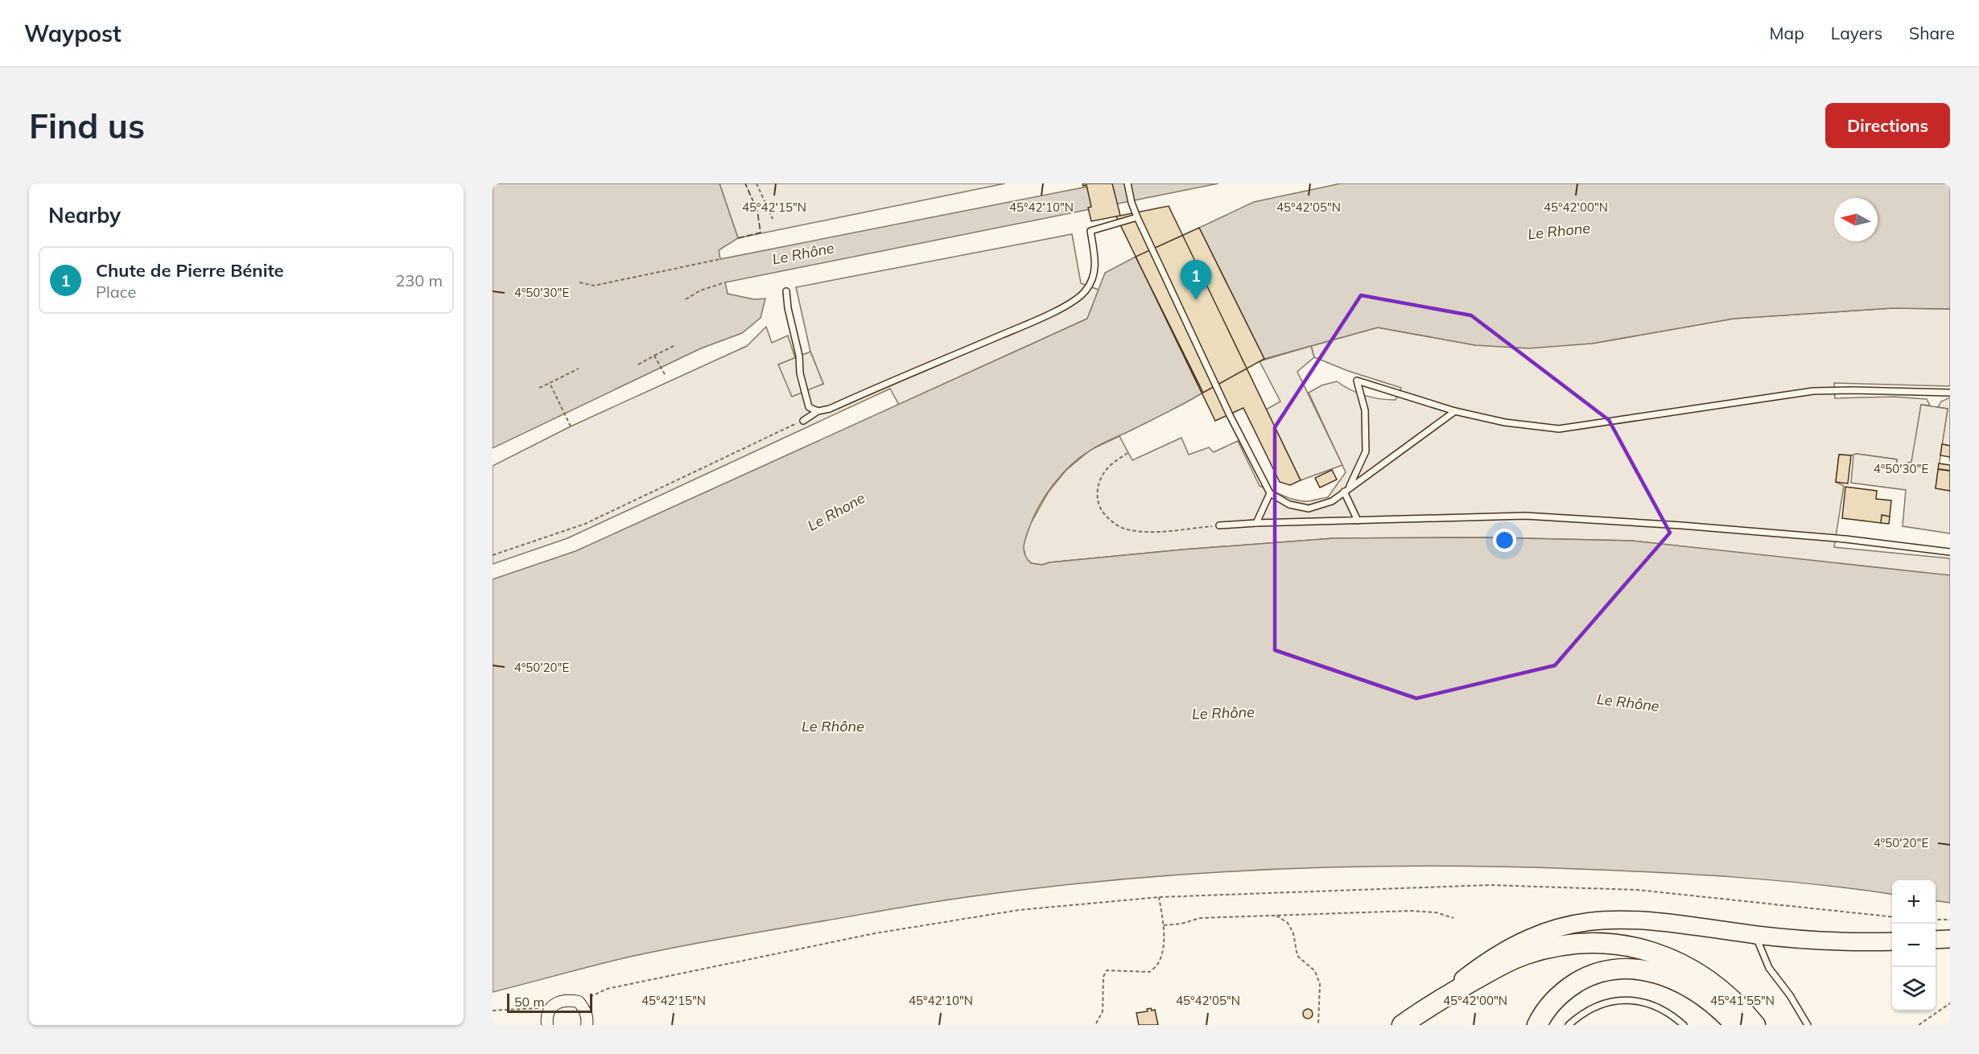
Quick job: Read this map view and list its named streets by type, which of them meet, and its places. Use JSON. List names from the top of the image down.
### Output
{
  "water": ["Le Rhone", "Le Rhône"],
  "scale_bar": "50 m",
  "north": "left",
  "page": {
    "header": "Waypost",
    "nav": ["Map", "Layers", "Share"],
    "buttons": "Directions",
    "title": "Find us",
    "heading": "Nearby",
    "list": [
      {
        "mark": "1",
        "name": "Chute de Pierre Bénite",
        "note": "Place",
        "value": "230 m"
      }
    ],
    "pins": "1",
    "map_buttons": ["+", "−"],
    "scale": "50 m"
  },
  "coordinates": [
    "45°42'15\"N",
    "45°42'10\"N",
    "45°42'05\"N",
    "45°42'00\"N",
    "4°50'30\"E",
    "4°50'20\"E",
    "45°41'55\"N"
  ]
}
